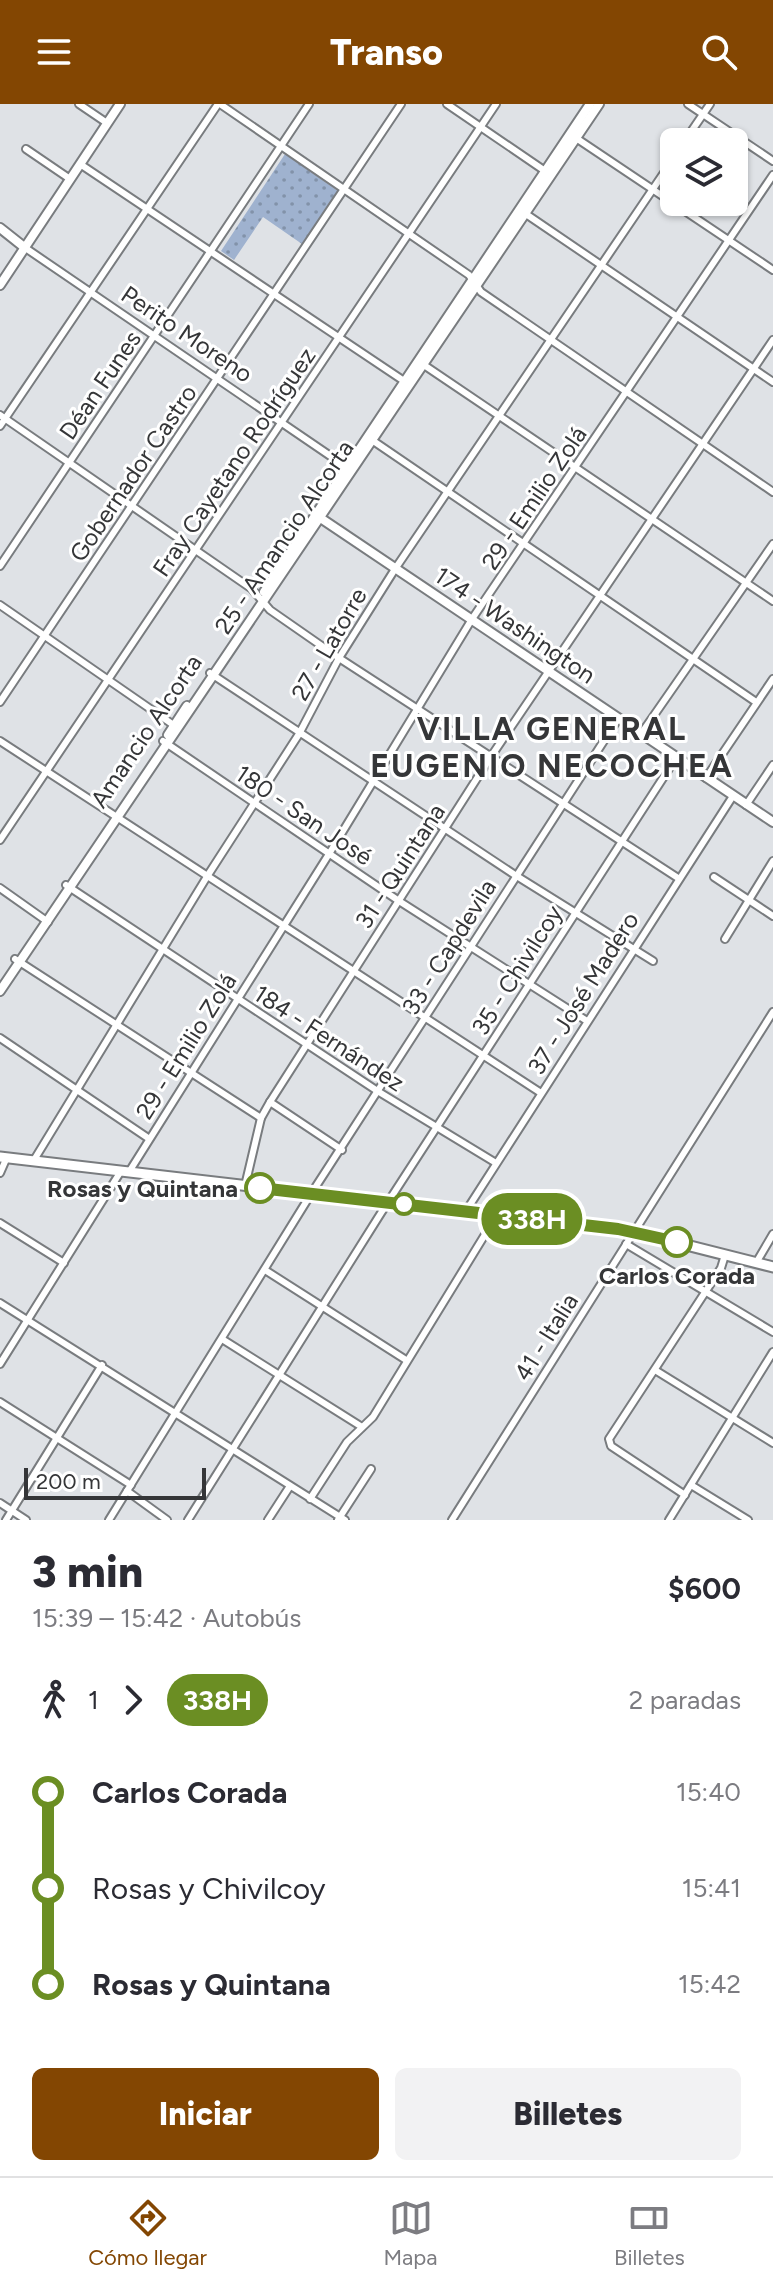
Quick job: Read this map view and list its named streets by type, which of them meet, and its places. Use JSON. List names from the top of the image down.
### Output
{
  "streets": {
    "main road": [
      "Perito Moreno",
      "25 - Amancio Alcorta",
      "174 - Washington",
      "Amancio Alcorta"
    ],
    "street": [
      "Déan Funes",
      "Fray Cayetano Rodríguez",
      "Gobernador Castro",
      "29 - Emilio Zolá",
      "27 - Latorre",
      "180 - San José",
      "31 - Quintana",
      "33 - Capdevila",
      "35 - Chivilcoy",
      "37 - José Madero",
      "184 - Fernández",
      "41 - Italia"
    ]
  },
  "crossings": [
    ["Perito Moreno", "Déan Funes"],
    ["Perito Moreno", "Fray Cayetano Rodríguez"],
    ["Perito Moreno", "Gobernador Castro"],
    ["Perito Moreno", "25 - Amancio Alcorta"],
    ["29 - Emilio Zolá", "174 - Washington"],
    ["29 - Emilio Zolá", "180 - San José"],
    ["29 - Emilio Zolá", "184 - Fernández"],
    ["25 - Amancio Alcorta", "174 - Washington"],
    ["25 - Amancio Alcorta", "Amancio Alcorta"],
    ["174 - Washington", "27 - Latorre"],
    ["174 - Washington", "31 - Quintana"],
    ["174 - Washington", "33 - Capdevila"],
    ["174 - Washington", "35 - Chivilcoy"],
    ["174 - Washington", "37 - José Madero"],
    ["27 - Latorre", "180 - San José"],
    ["27 - Latorre", "184 - Fernández"],
    ["Amancio Alcorta", "180 - San José"],
    ["180 - San José", "31 - Quintana"],
    ["180 - San José", "33 - Capdevila"],
    ["180 - San José", "35 - Chivilcoy"],
    ["180 - San José", "37 - José Madero"],
    ["31 - Quintana", "184 - Fernández"],
    ["33 - Capdevila", "184 - Fernández"],
    ["35 - Chivilcoy", "184 - Fernández"],
    ["37 - José Madero", "184 - Fernández"]
  ],
  "districts": ["VILLA GENERAL EUGENIO NECOCHEA"],
  "places": ["Rosas y Quintana", "Carlos Corada"],
  "lines": ["bus line 338H"],
  "scale_bar": "200 m",
  "page": {
    "header": "Transo",
    "on_map": "338H",
    "scale": "200 m",
    "heading": ["3 min", "15:39 – 15:42 · Autobús", "$600"],
    "legs": ["1", "338H", "2 paradas"],
    "list": [
      {
        "name": "Carlos Corada",
        "value": "15:40"
      },
      {
        "name": "Rosas y Chivilcoy",
        "value": "15:41"
      },
      {
        "name": "Rosas y Quintana",
        "value": "15:42"
      }
    ],
    "buttons": ["Iniciar", "Billetes"],
    "tabs": ["Cómo llegar", "Mapa", "Billetes"]
  }
}
